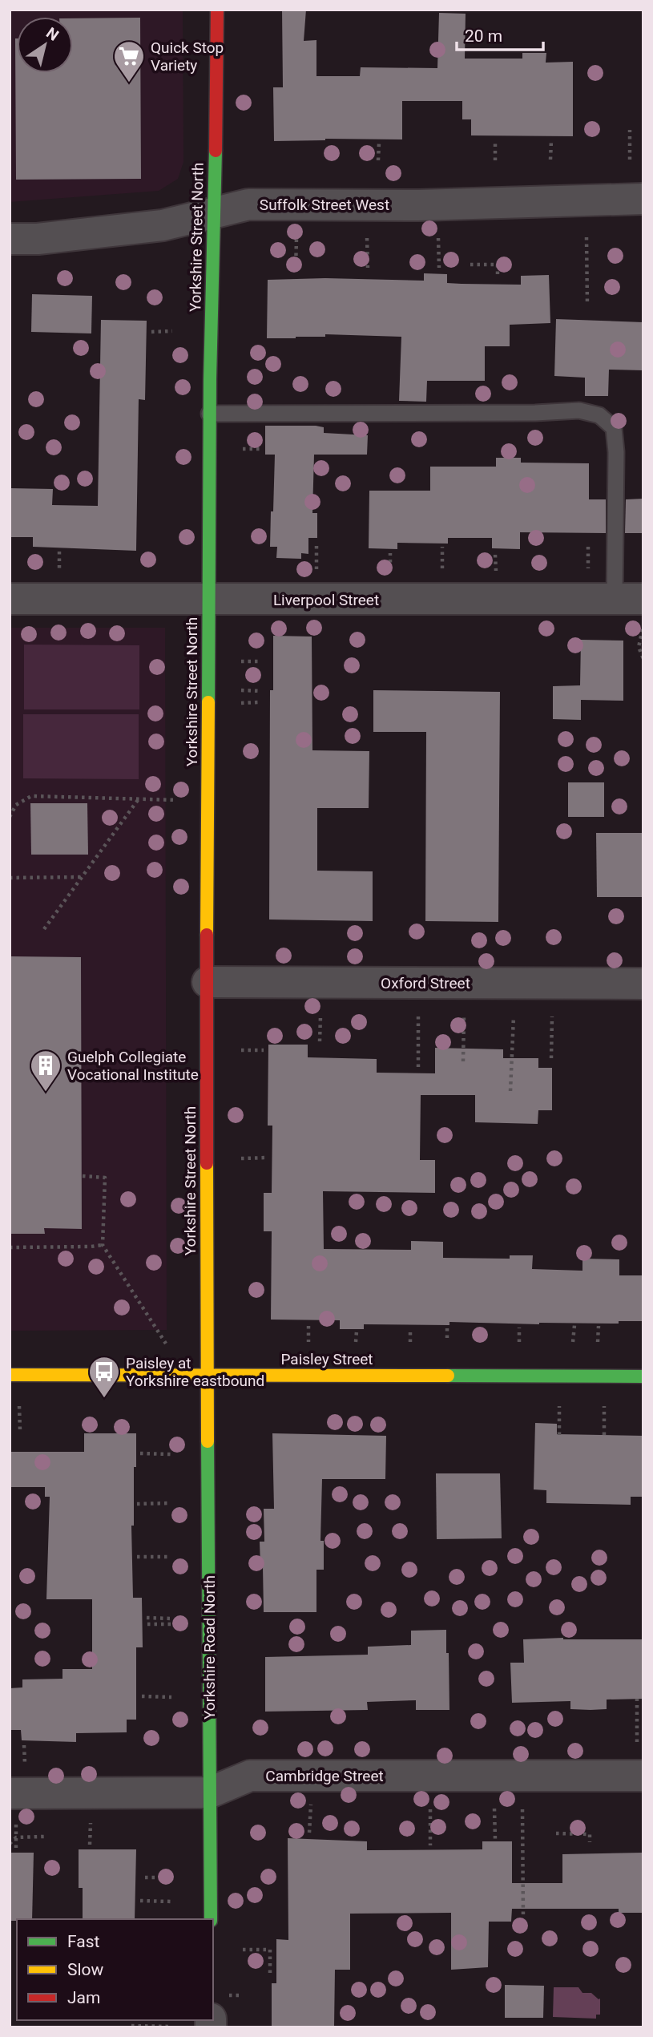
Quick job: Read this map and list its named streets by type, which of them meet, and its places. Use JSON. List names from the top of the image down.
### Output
{
  "streets": {
    "street": [
      "Suffolk Street West",
      "Yorkshire Street North",
      "Liverpool Street",
      "Oxford Street",
      "Paisley Street",
      "Yorkshire Road North",
      "Cambridge Street"
    ]
  },
  "crossings": [
    ["Suffolk Street West", "Yorkshire Street North"],
    ["Yorkshire Street North", "Liverpool Street"],
    ["Yorkshire Street North", "Oxford Street"],
    ["Yorkshire Street North", "Paisley Street"],
    ["Yorkshire Street North", "Yorkshire Road North"],
    ["Paisley Street", "Yorkshire Road North"],
    ["Yorkshire Road North", "Cambridge Street"]
  ],
  "places": {
    "supermarket": ["Quick Stop Variety"],
    "building": ["Guelph Collegiate Vocational Institute"],
    "bus stop": ["Paisley at Yorkshire eastbound"]
  },
  "legend": ["Fast", "Slow", "Jam"],
  "scale_bar": "20 m",
  "north": "top right"
}
